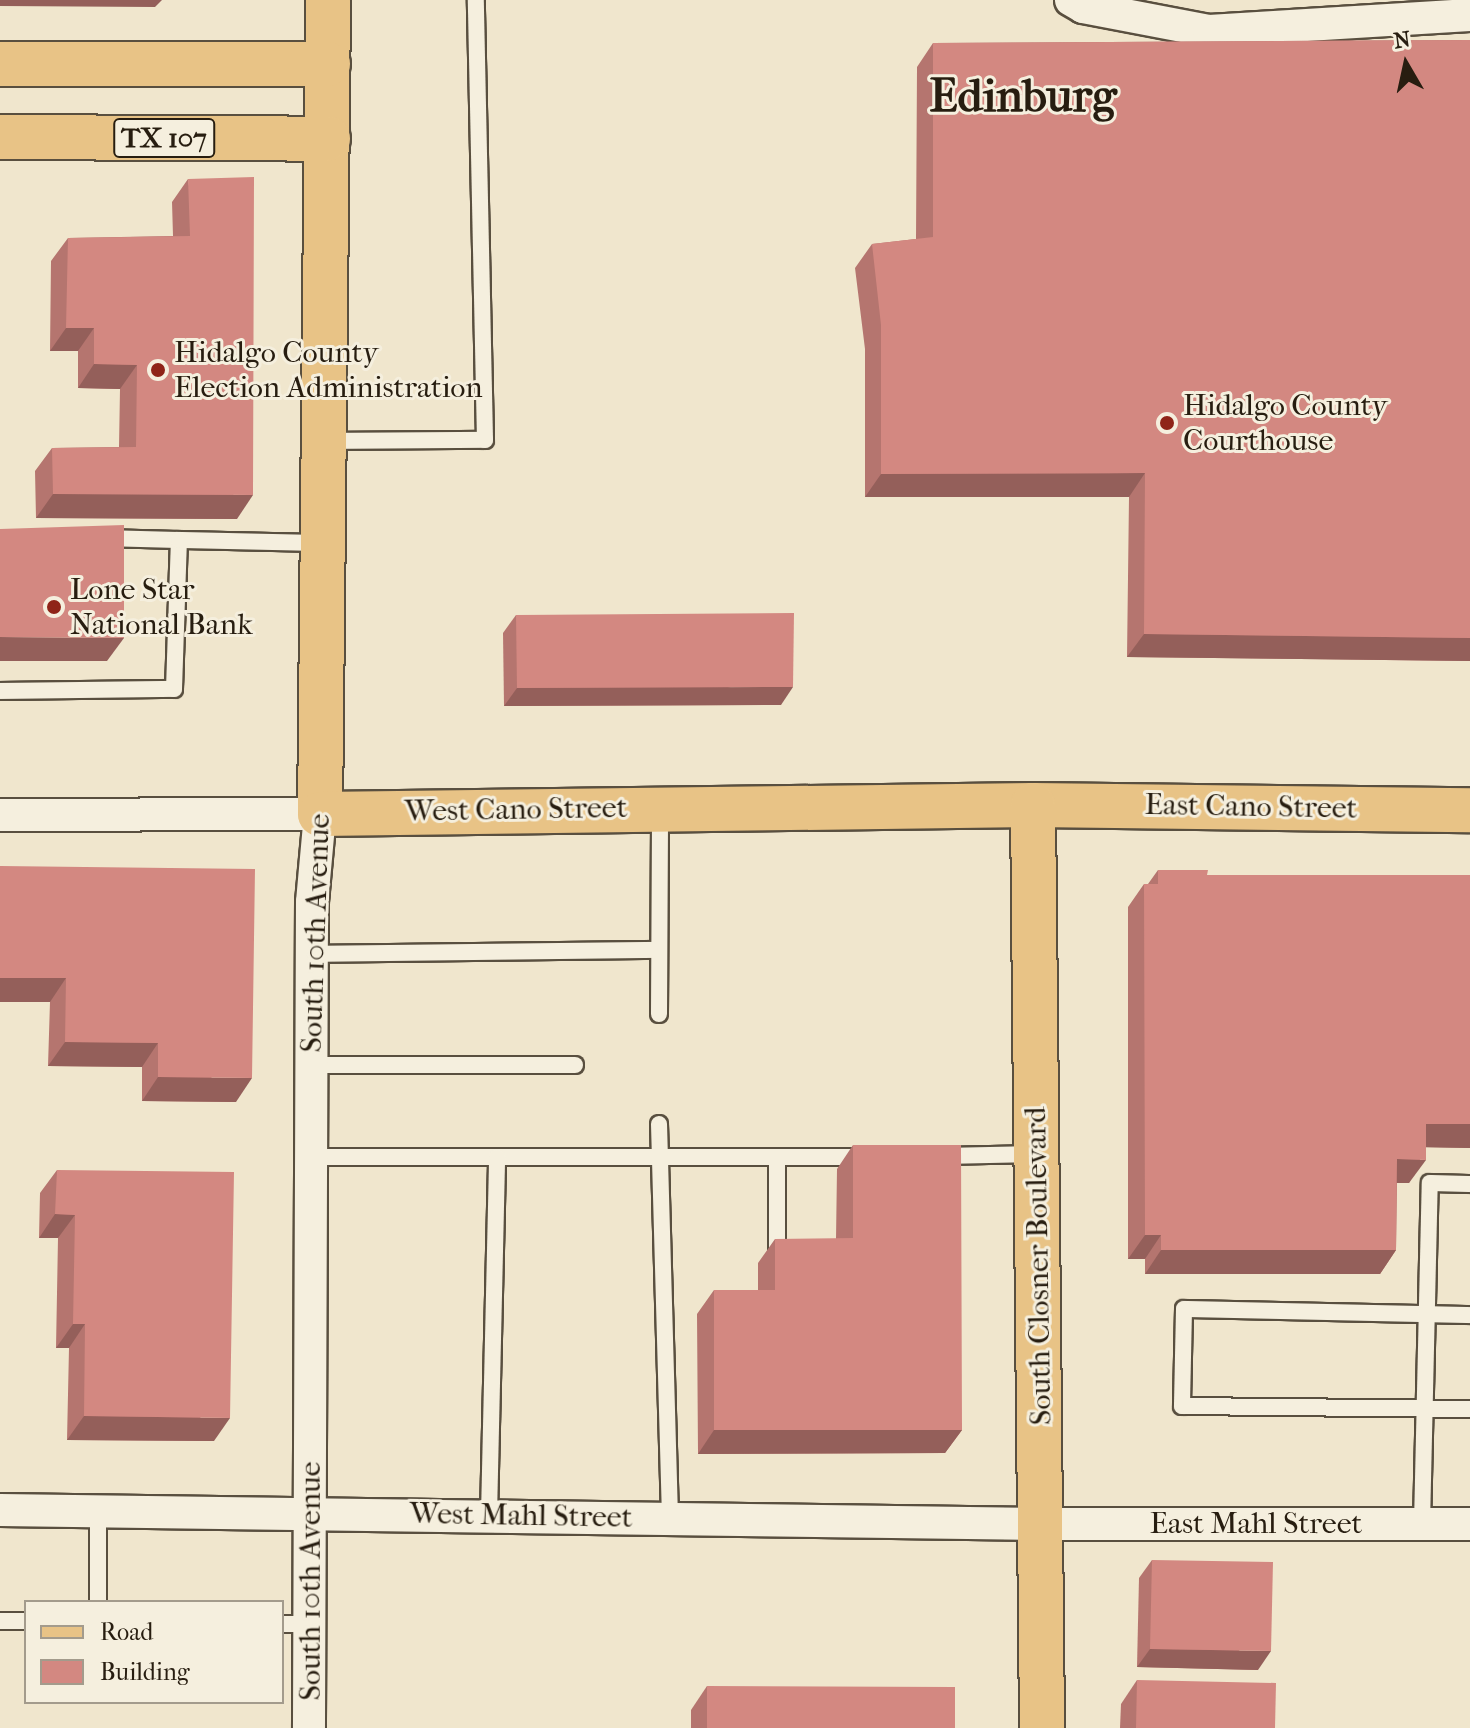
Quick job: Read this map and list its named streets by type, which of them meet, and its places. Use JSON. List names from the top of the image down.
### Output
{
  "streets": {
    "main road": [
      "TX 107",
      "East Cano Street",
      "West Cano Street",
      "South 10th Avenue",
      "South Closner Boulevard"
    ],
    "street": ["West Mahl Street", "East Mahl Street"]
  },
  "crossings": [
    ["TX 107", "South 10th Avenue"],
    ["East Cano Street", "West Cano Street"],
    ["East Cano Street", "South Closner Boulevard"],
    ["West Cano Street", "South 10th Avenue"],
    ["West Cano Street", "South Closner Boulevard"],
    ["South 10th Avenue", "West Mahl Street"],
    ["South Closner Boulevard", "West Mahl Street"],
    ["South Closner Boulevard", "East Mahl Street"],
    ["West Mahl Street", "East Mahl Street"]
  ],
  "districts": ["Edinburg"],
  "places": ["Hidalgo County Election Administration", "Hidalgo County Courthouse", "Lone Star National Bank"],
  "legend": ["Road", "Building"],
  "north": "top"
}
